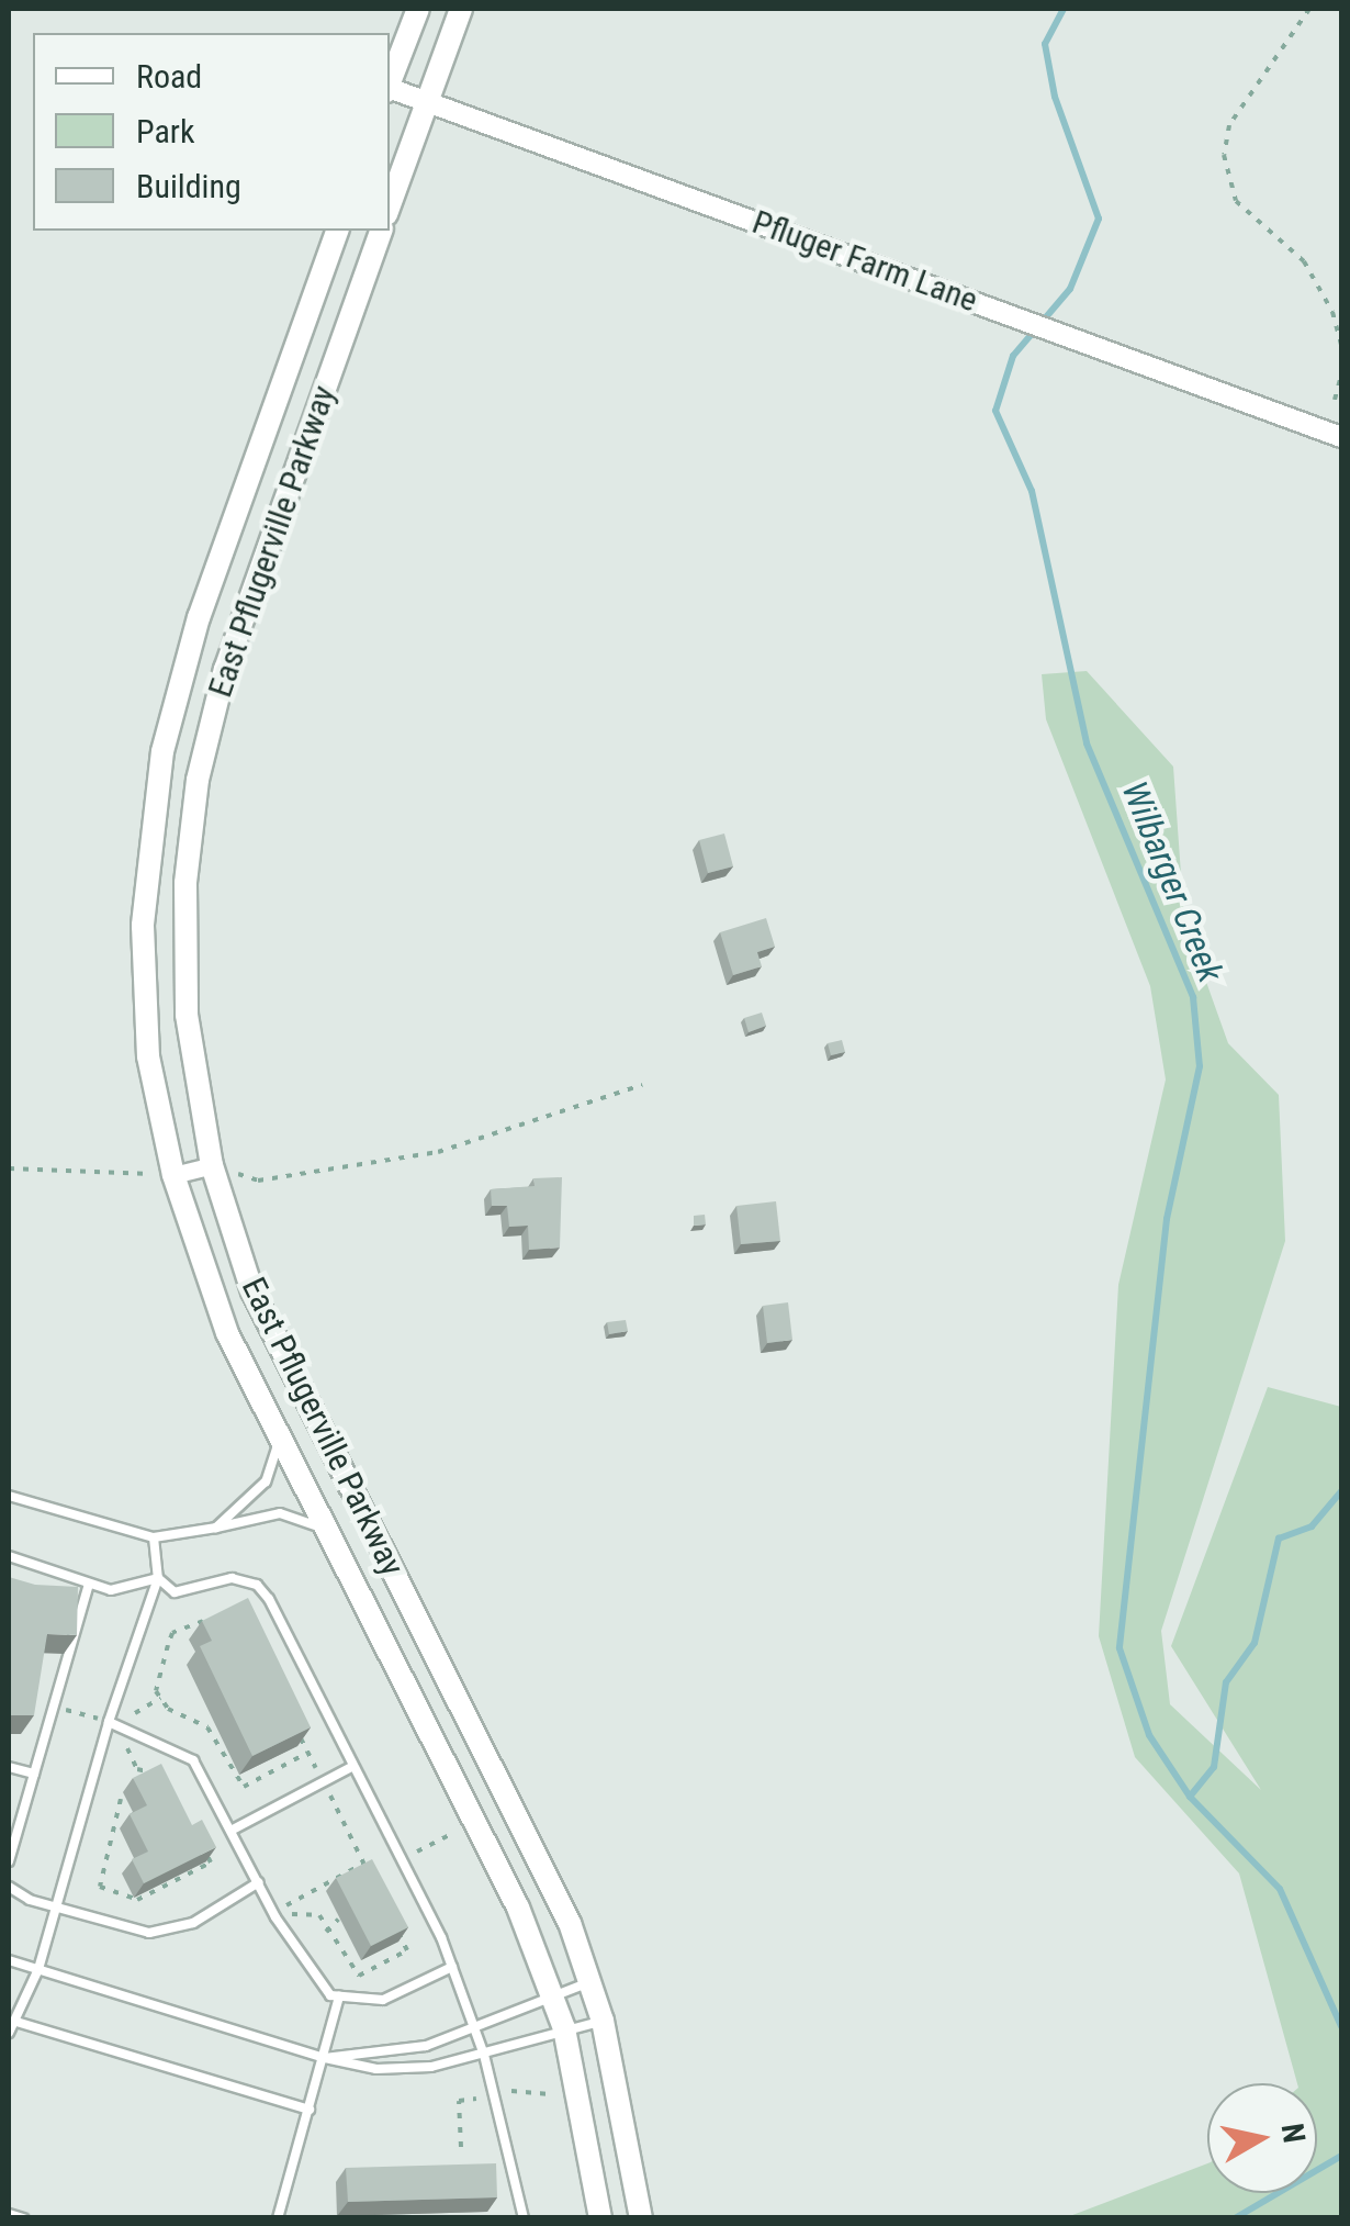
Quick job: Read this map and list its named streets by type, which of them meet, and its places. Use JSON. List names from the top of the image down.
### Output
{
  "streets": {
    "main road": ["East Pflugerville Parkway"],
    "street": ["Pfluger Farm Lane"]
  },
  "water": ["Wilbarger Creek"],
  "legend": ["Road", "Park", "Building"],
  "north": "right"
}
